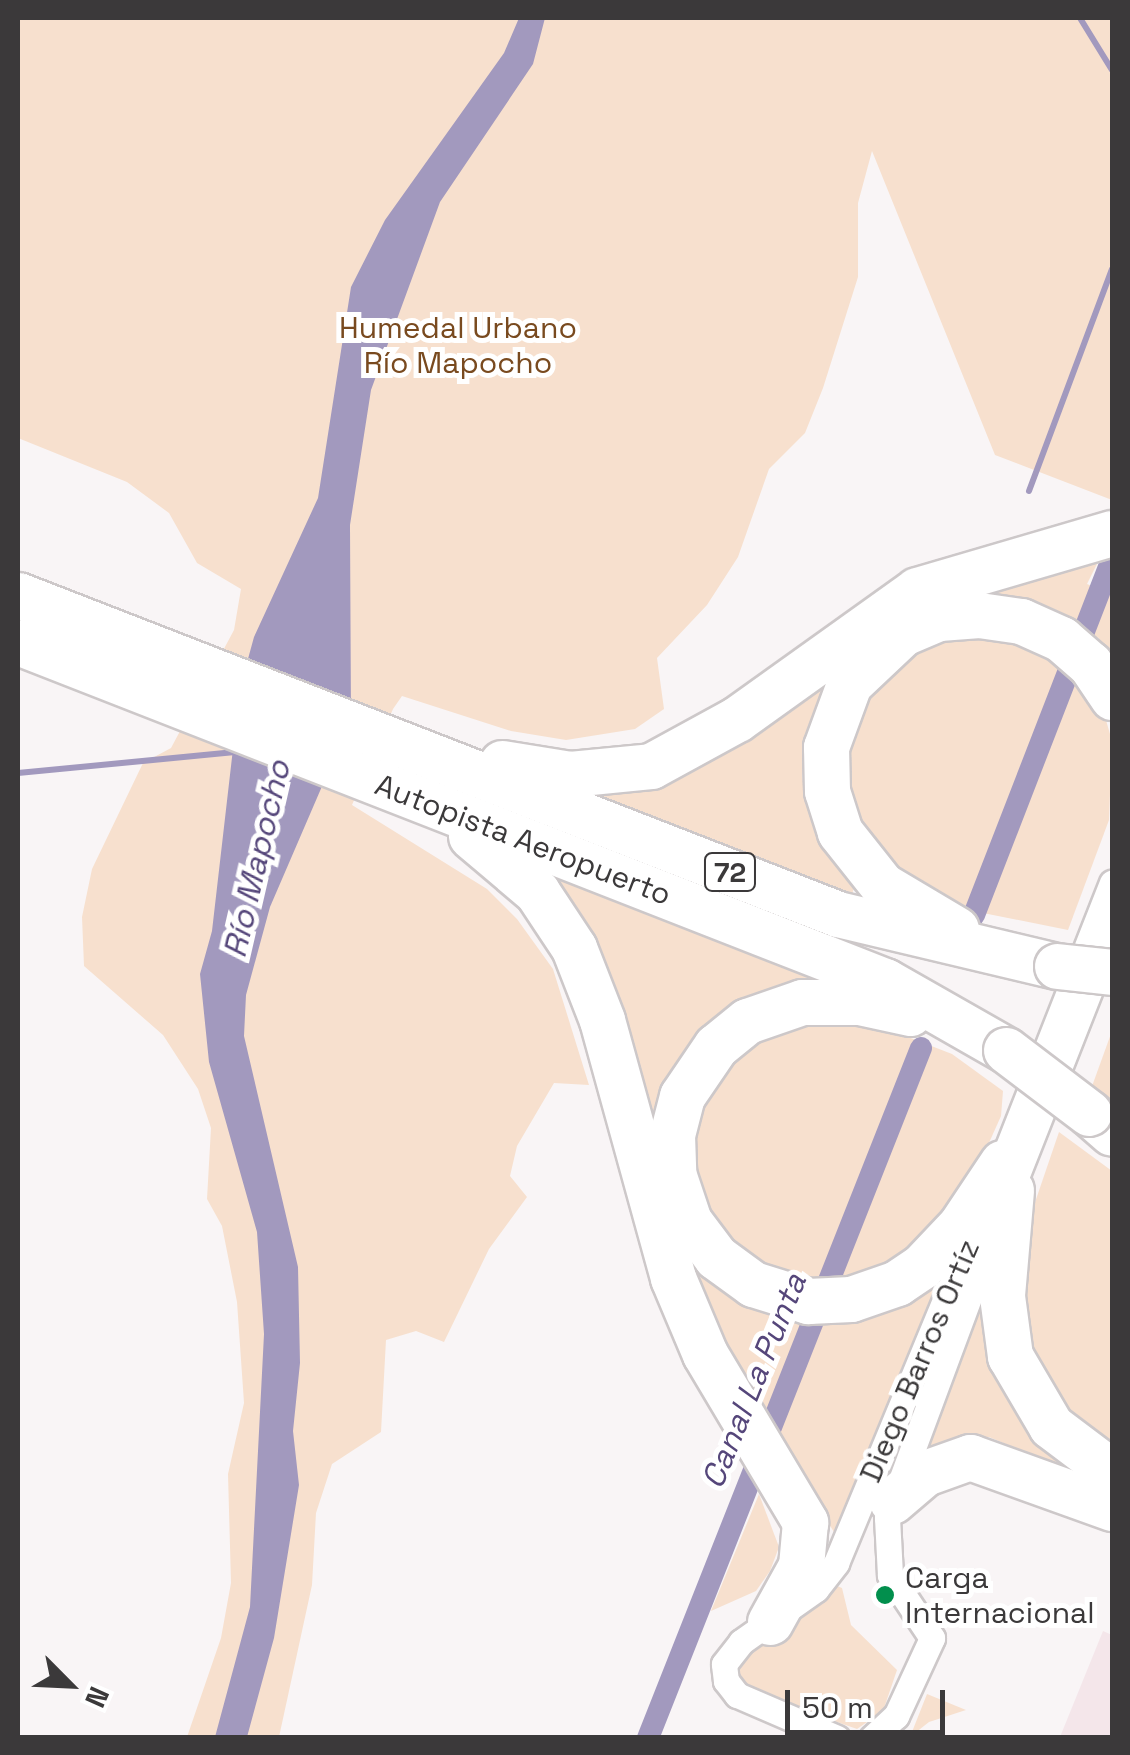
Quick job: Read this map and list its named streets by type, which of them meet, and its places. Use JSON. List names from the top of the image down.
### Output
{
  "streets": {
    "highway": ["Autopista Aeropuerto", "72"],
    "street": ["Diego Barros Ortíz"]
  },
  "water": ["Río Mapocho", "Canal La Punta"],
  "parks": ["Humedal Urbano Río Mapocho"],
  "places": ["Carga Internacional"],
  "scale_bar": "50 m",
  "north": "bottom right"
}
